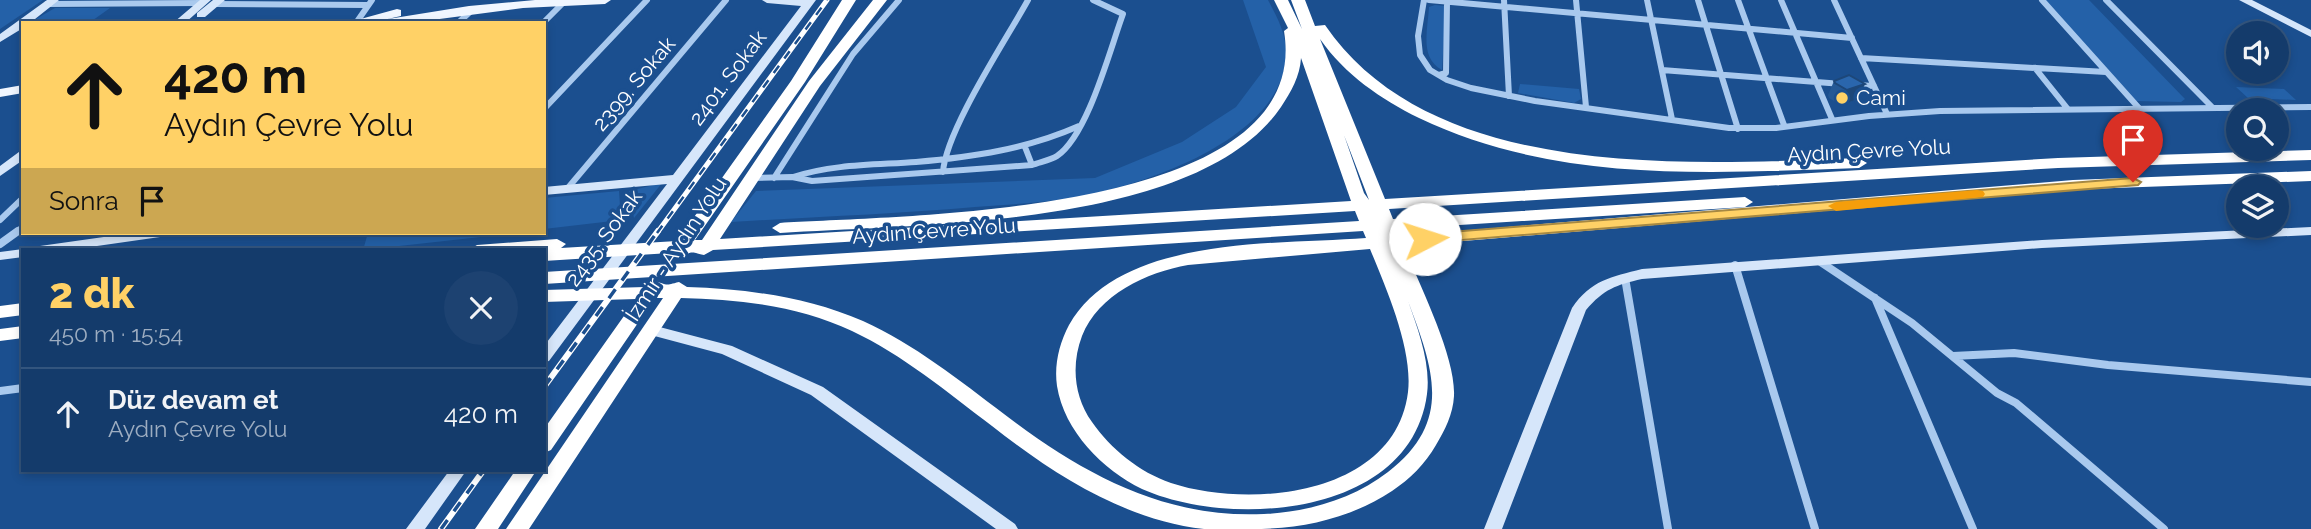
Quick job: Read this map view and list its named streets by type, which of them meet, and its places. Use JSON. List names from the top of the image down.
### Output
{
  "streets": {
    "highway": ["Aydın Çevre Yolu", "İzmir - Aydın Yolu"],
    "street": ["2401. Sokak", "2399. Sokak", "2435. Sokak"]
  },
  "crossings": [
    ["2401. Sokak", "2435. Sokak"]
  ],
  "places": ["Cami"],
  "page": {
    "turn": ["420 m", "Aydın Çevre Yolu"],
    "then": "Sonra",
    "heading": ["2 dk", "450 m · 15:54"],
    "list": [
      {
        "name": "Düz devam et",
        "note": "Aydın Çevre Yolu",
        "value": "420 m"
      }
    ]
  }
}
